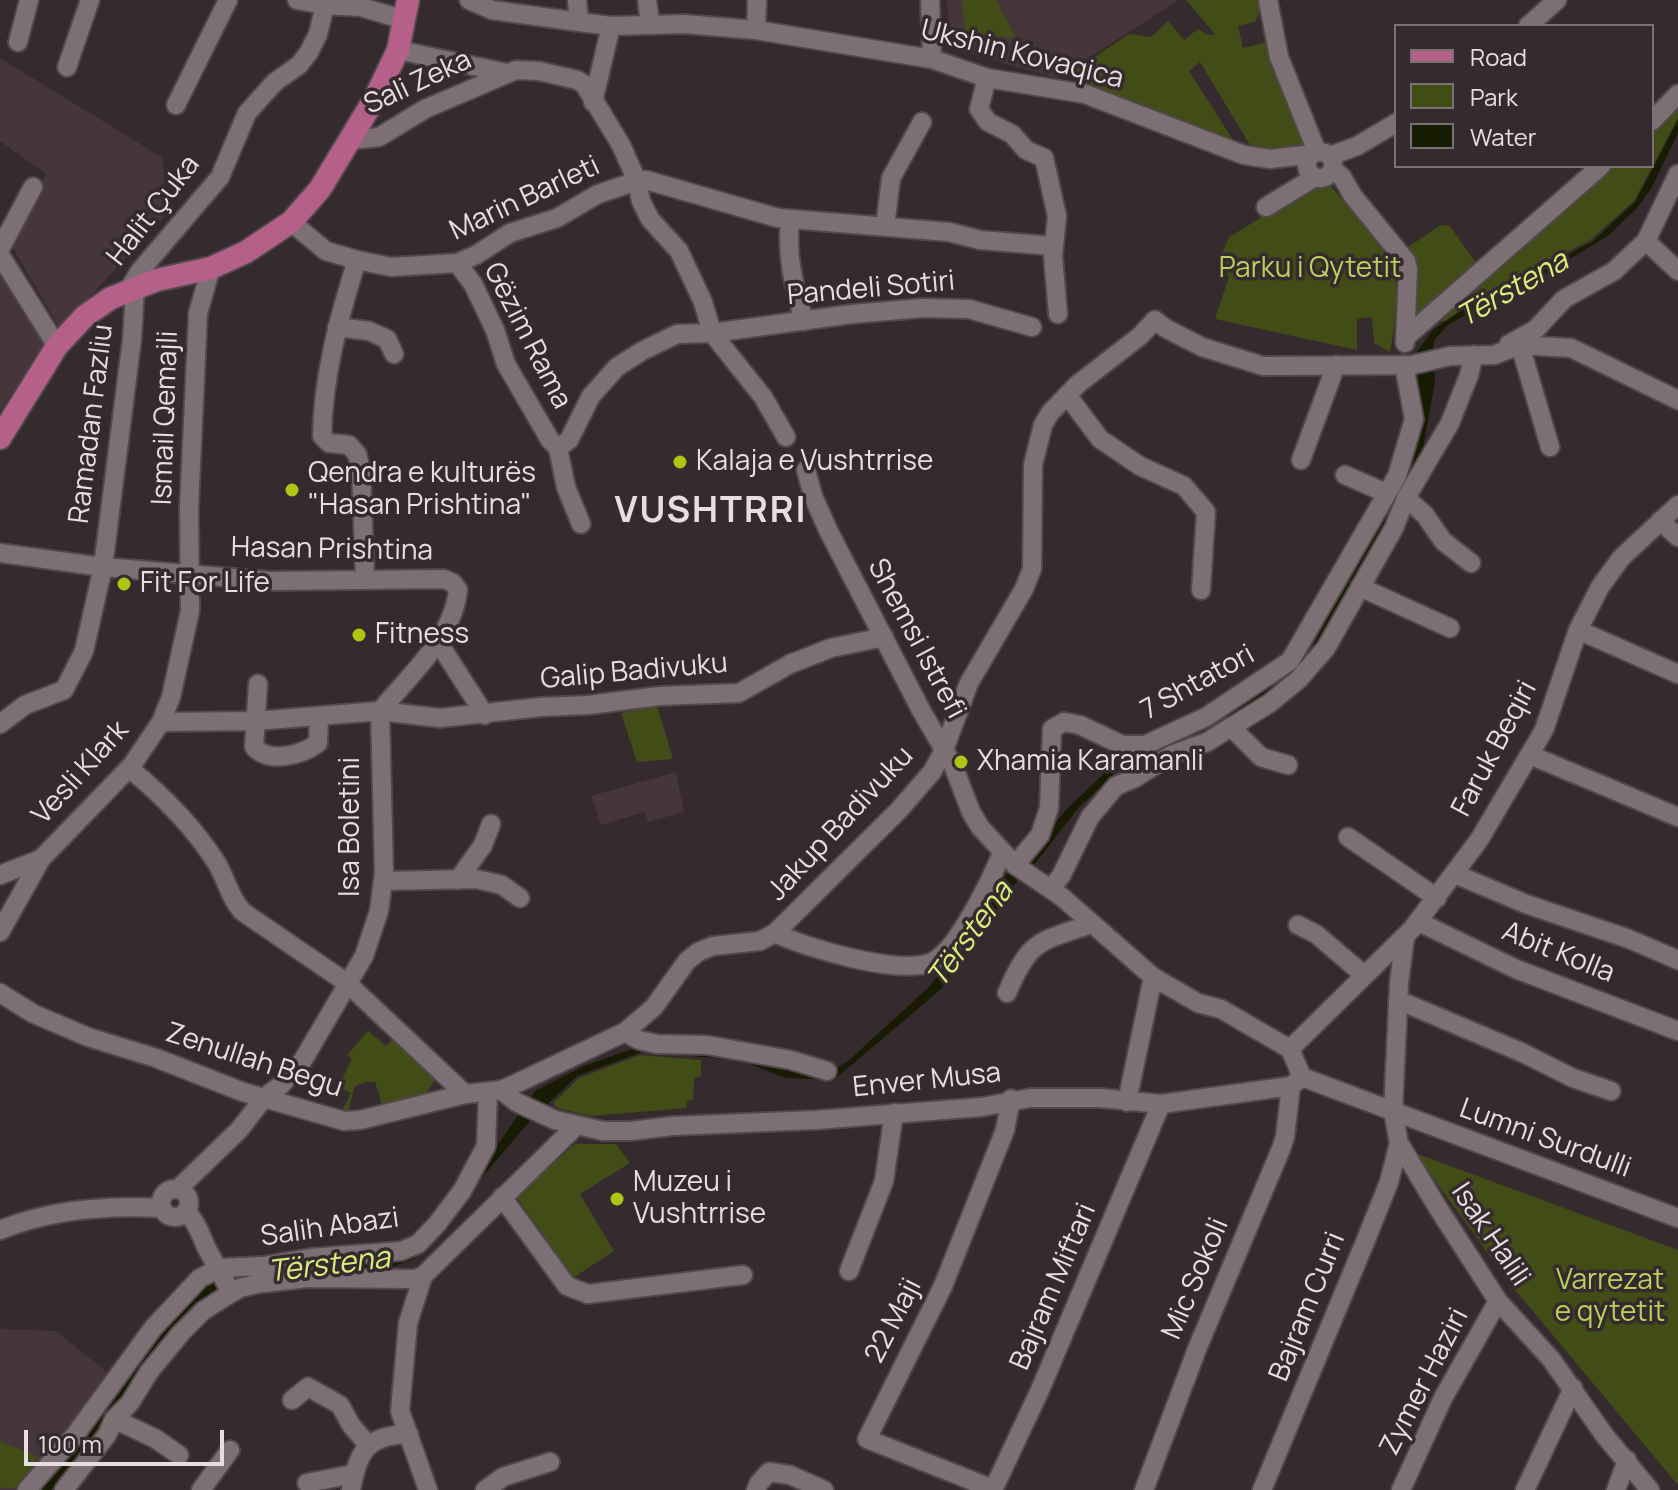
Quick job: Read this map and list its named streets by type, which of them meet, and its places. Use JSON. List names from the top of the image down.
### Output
{
  "streets": {
    "street": [
      "Ukshin Kovaqica",
      "Sali Zeka",
      "Marin Barleti",
      "Halit Çuka",
      "Pandeli Sotiri",
      "Gëzim Rama",
      "Ismail Qemajli",
      "Ramadan Fazliu",
      "Hasan Prishtina",
      "Shemsi Istrefi",
      "Galip Badivuku",
      "7 Shtatori",
      "Faruk Beqiri",
      "Vesli Klark",
      "Jakup Badivuku",
      "Isa Boletini",
      "Abit Kolla",
      "Zenullah Begu",
      "Enver Musa",
      "Lumni Surdulli",
      "Salih Abazi",
      "Isak Halili",
      "Mic Sokoli",
      "Bajram Miftari",
      "Bajram Curri",
      "22 Maji",
      "Zymer Haziri"
    ]
  },
  "crossings": [
    ["Ukshin Kovaqica", "7 Shtatori"],
    ["Sali Zeka", "Marin Barleti"],
    ["Sali Zeka", "Pandeli Sotiri"],
    ["Marin Barleti", "Gëzim Rama"],
    ["Halit Çuka", "Ramadan Fazliu"],
    ["Pandeli Sotiri", "Gëzim Rama"],
    ["Ismail Qemajli", "Hasan Prishtina"],
    ["Hasan Prishtina", "Galip Badivuku"],
    ["Hasan Prishtina", "Vesli Klark"],
    ["Hasan Prishtina", "Isa Boletini"],
    ["Shemsi Istrefi", "Galip Badivuku"],
    ["Shemsi Istrefi", "7 Shtatori"],
    ["Shemsi Istrefi", "Faruk Beqiri"],
    ["Shemsi Istrefi", "Jakup Badivuku"],
    ["Galip Badivuku", "Isa Boletini"],
    ["Faruk Beqiri", "Abit Kolla"],
    ["Isa Boletini", "Zenullah Begu"],
    ["Zenullah Begu", "Enver Musa"],
    ["Zenullah Begu", "Salih Abazi"],
    ["Enver Musa", "Salih Abazi"],
    ["Enver Musa", "Mic Sokoli"],
    ["Enver Musa", "Bajram Miftari"],
    ["Enver Musa", "22 Maji"],
    ["Lumni Surdulli", "Isak Halili"],
    ["Isak Halili", "Bajram Curri"],
    ["Isak Halili", "Zymer Haziri"],
    ["Bajram Miftari", "22 Maji"]
  ],
  "districts": ["VUSHTRRI"],
  "water": ["Tërstena"],
  "parks": ["Parku i Qytetit", "Varrezat e qytetit"],
  "places": [
    "Kalaja e Vushtrrise",
    "Qendra e kulturës \"Hasan Prishtina\"",
    "Fit For Life",
    "Fitness",
    "Xhamia Karamanli",
    "Muzeu i Vushtrrise"
  ],
  "legend": ["Road", "Park", "Water"],
  "scale_bar": "100 m"
}
